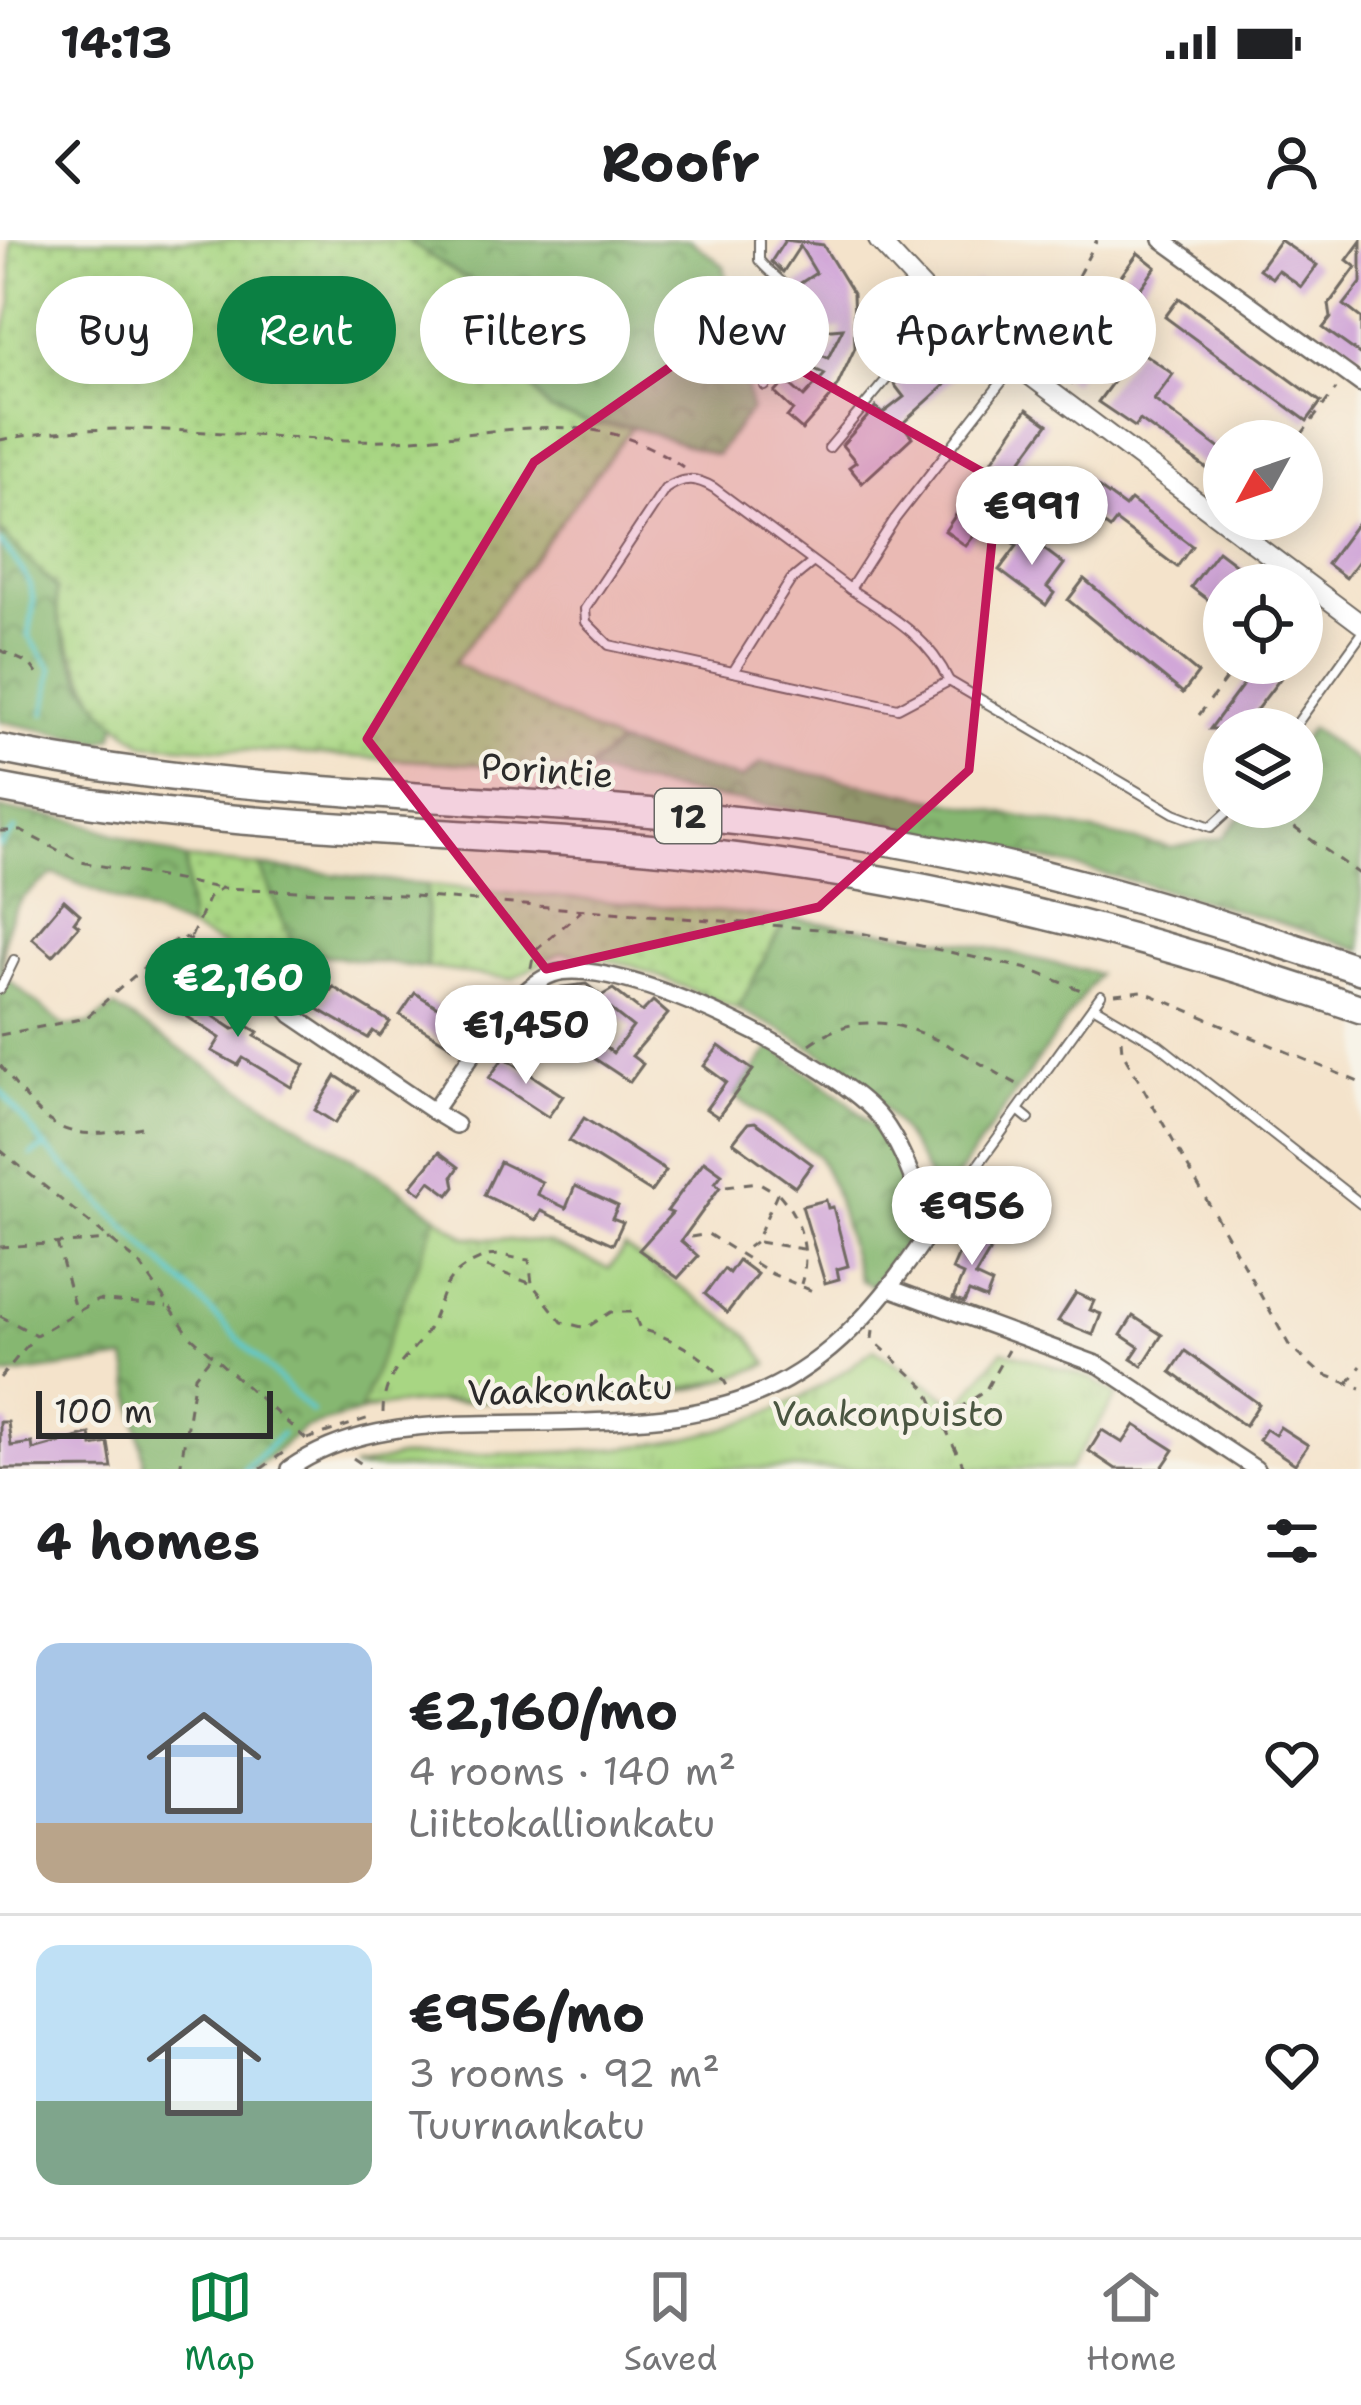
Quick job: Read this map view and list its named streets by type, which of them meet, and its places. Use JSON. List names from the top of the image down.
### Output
{
  "streets": {
    "highway": ["Porintie", "12"],
    "street": ["Vaakonkatu"]
  },
  "parks": ["Vaakonpuisto"],
  "scale_bar": "100 m",
  "north": "bottom left",
  "page": {
    "status": "14:13",
    "header": "Roofr",
    "chip": [
      "Buy",
      "Rent",
      "Filters",
      "New",
      "Apartment"
    ],
    "price": [
      "€991",
      "€2,160",
      "€1,450",
      "€956"
    ],
    "scale": "100 m",
    "heading": "4 homes",
    "list": [
      {
        "name": "€2,160/mo",
        "note": "4 rooms · 140 m² · Liittokallionkatu"
      },
      {
        "name": "€956/mo",
        "note": "3 rooms · 92 m² · Tuurnankatu"
      }
    ],
    "tabs": ["Map", "Saved", "Home"]
  }
}
